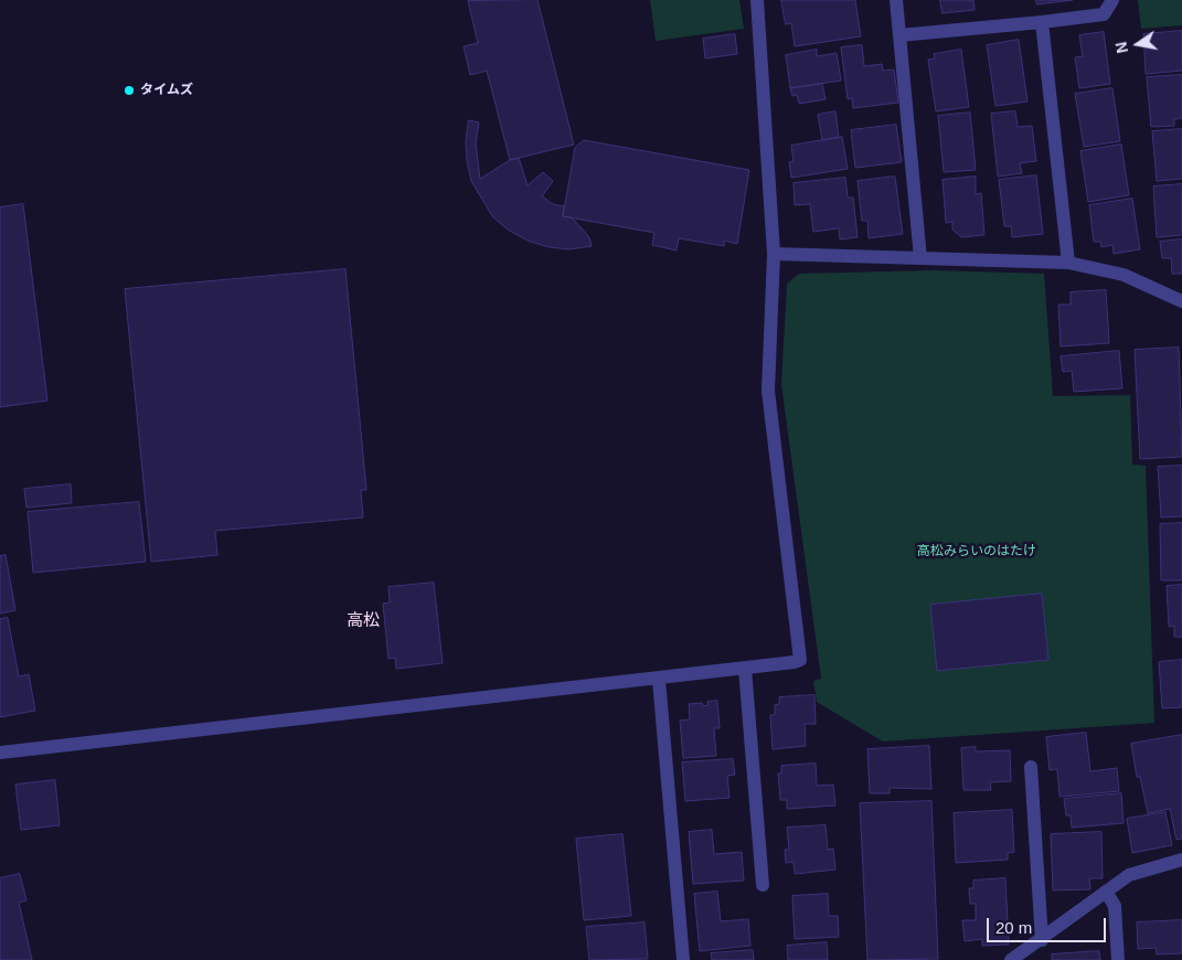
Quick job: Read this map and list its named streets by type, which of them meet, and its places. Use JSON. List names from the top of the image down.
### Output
{
  "districts": ["高松"],
  "parks": ["高松みらいのはたけ"],
  "places": ["タイムズ"],
  "scale_bar": "20 m",
  "north": "left"
}
